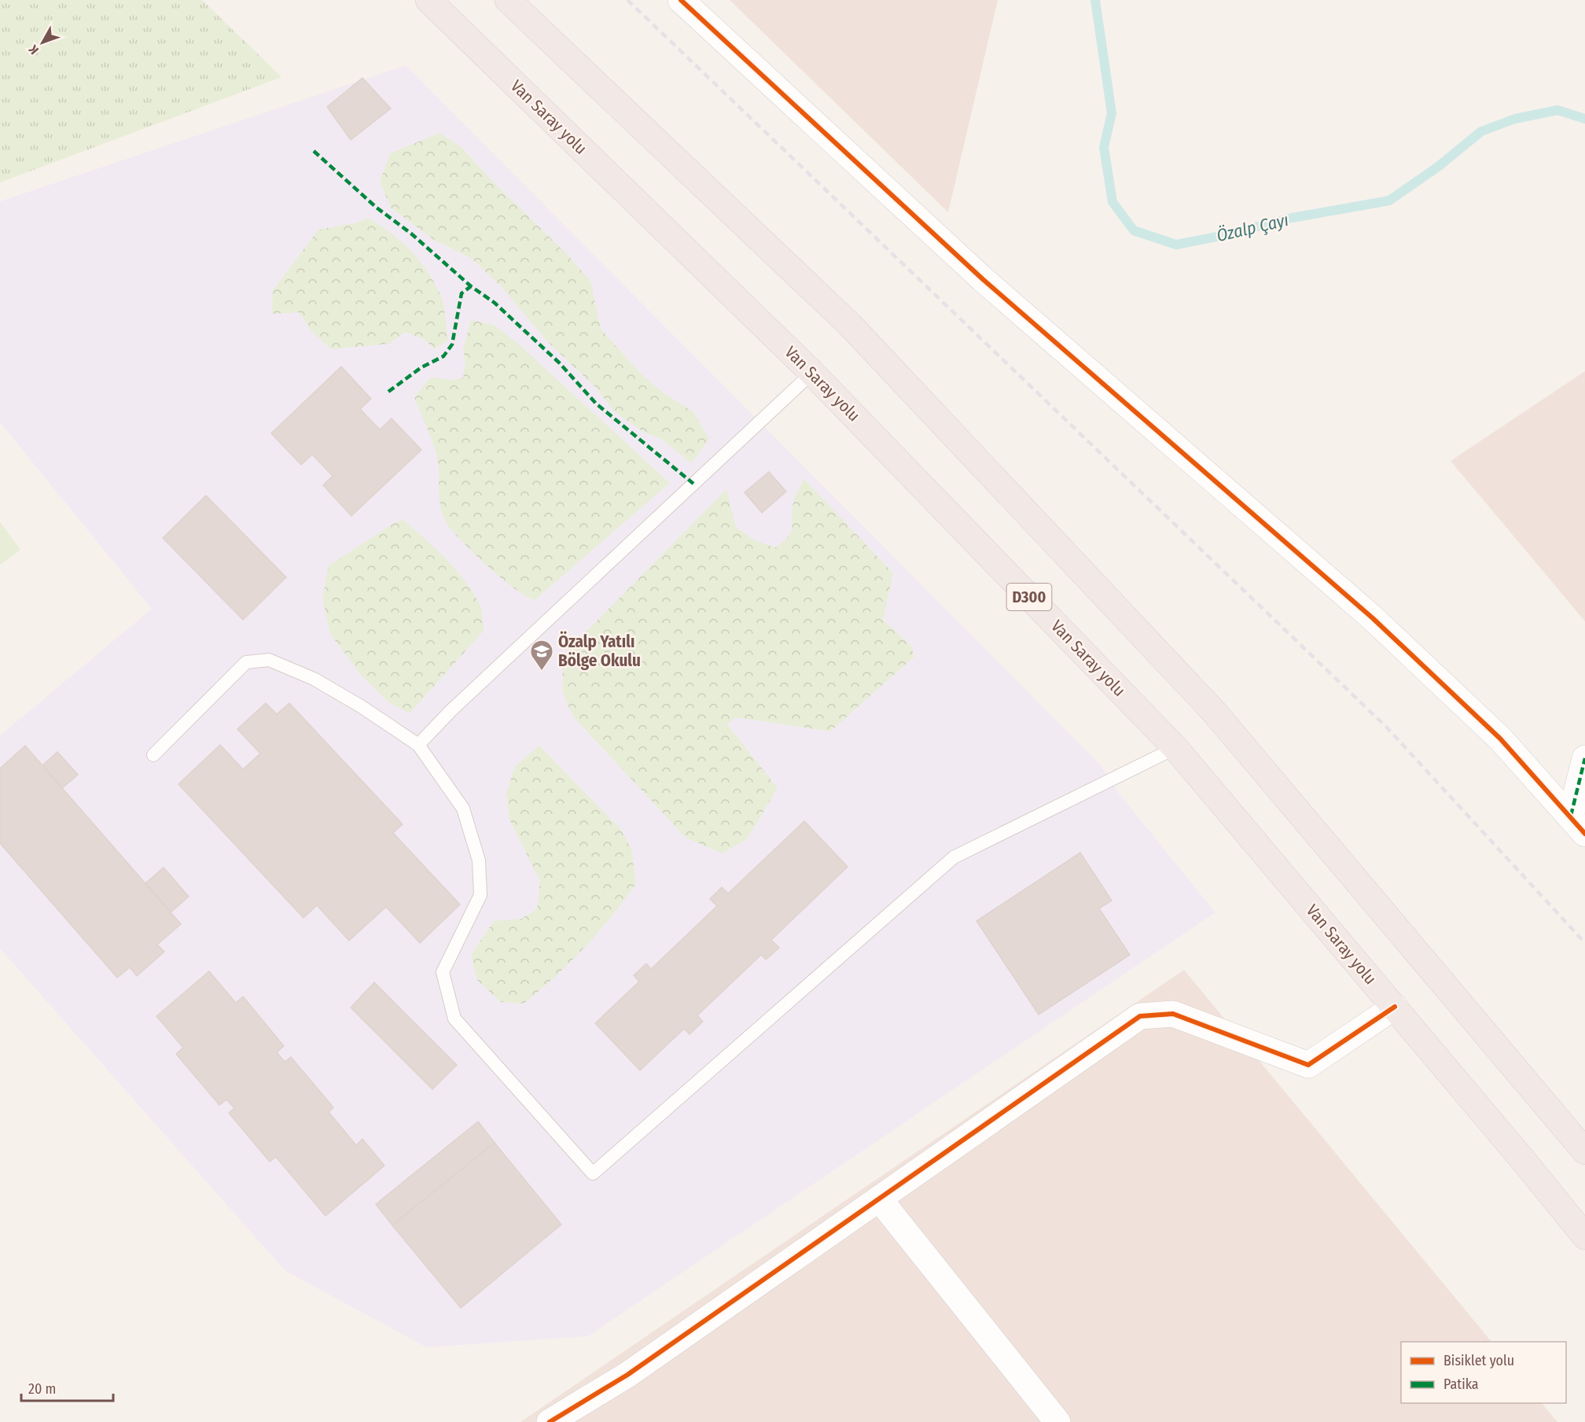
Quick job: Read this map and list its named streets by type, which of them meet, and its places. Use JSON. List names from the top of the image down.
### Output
{
  "streets": {
    "highway": ["Van Saray yolu", "D300"]
  },
  "water": ["Özalp Çayı"],
  "places": {
    "school or university": ["Özalp Yatılı Bölge Okulu"]
  },
  "legend": ["Bisiklet yolu", "Patika"],
  "scale_bar": "20 m",
  "north": "bottom left"
}
